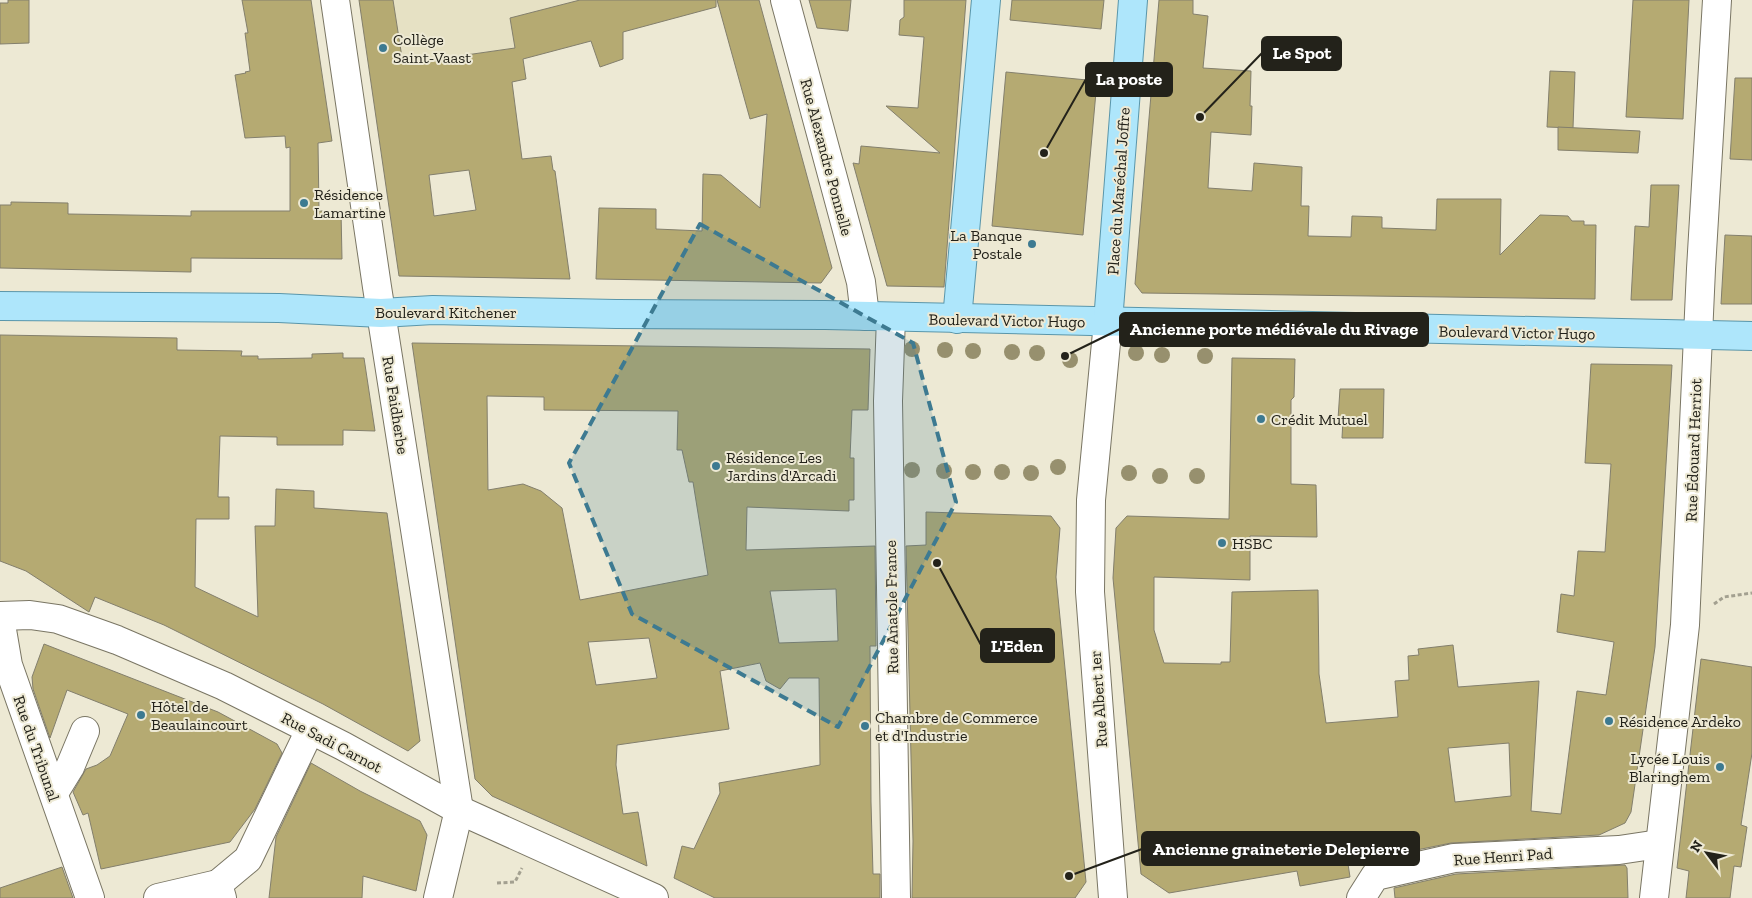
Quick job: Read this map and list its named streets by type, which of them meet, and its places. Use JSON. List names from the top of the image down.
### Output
{
  "streets": {
    "main road": ["Place du Maréchal Joffre", "Boulevard Kitchener", "Boulevard Victor Hugo"],
    "street": [
      "Rue Alexandre Ponnelle",
      "Rue Faidherbe",
      "Rue Édouard Herriot",
      "Rue Anatole France",
      "Rue Albert 1er",
      "Rue Sadi Carnot",
      "Rue du Tribunal",
      "Rue Henri Pad"
    ]
  },
  "crossings": [
    ["Rue Alexandre Ponnelle", "Boulevard Kitchener"],
    ["Rue Alexandre Ponnelle", "Boulevard Victor Hugo"],
    ["Rue Alexandre Ponnelle", "Rue Anatole France"],
    ["Place du Maréchal Joffre", "Boulevard Victor Hugo"],
    ["Place du Maréchal Joffre", "Rue Albert 1er"],
    ["Boulevard Kitchener", "Boulevard Victor Hugo"],
    ["Boulevard Kitchener", "Rue Faidherbe"],
    ["Boulevard Kitchener", "Rue Anatole France"],
    ["Boulevard Victor Hugo", "Rue Édouard Herriot"],
    ["Boulevard Victor Hugo", "Rue Anatole France"],
    ["Boulevard Victor Hugo", "Rue Albert 1er"],
    ["Rue Faidherbe", "Rue Sadi Carnot"],
    ["Rue Édouard Herriot", "Rue Henri Pad"],
    ["Rue Sadi Carnot", "Rue du Tribunal"]
  ],
  "places": [
    "Collège Saint-Vaast",
    "Le Spot",
    "La poste",
    "Résidence Lamartine",
    "La Banque Postale",
    "Ancienne porte médiévale du Rivage",
    "Crédit Mutuel",
    "Résidence Les Jardins d'Arcadi",
    "HSBC",
    "L'Eden",
    "Hôtel de Beaulaincourt",
    "Résidence Ardeko",
    "Chambre de Commerce et d'Industrie",
    "Lycée Louis Blaringhem",
    "Ancienne graineterie Delepierre"
  ],
  "north": "top left"
}
